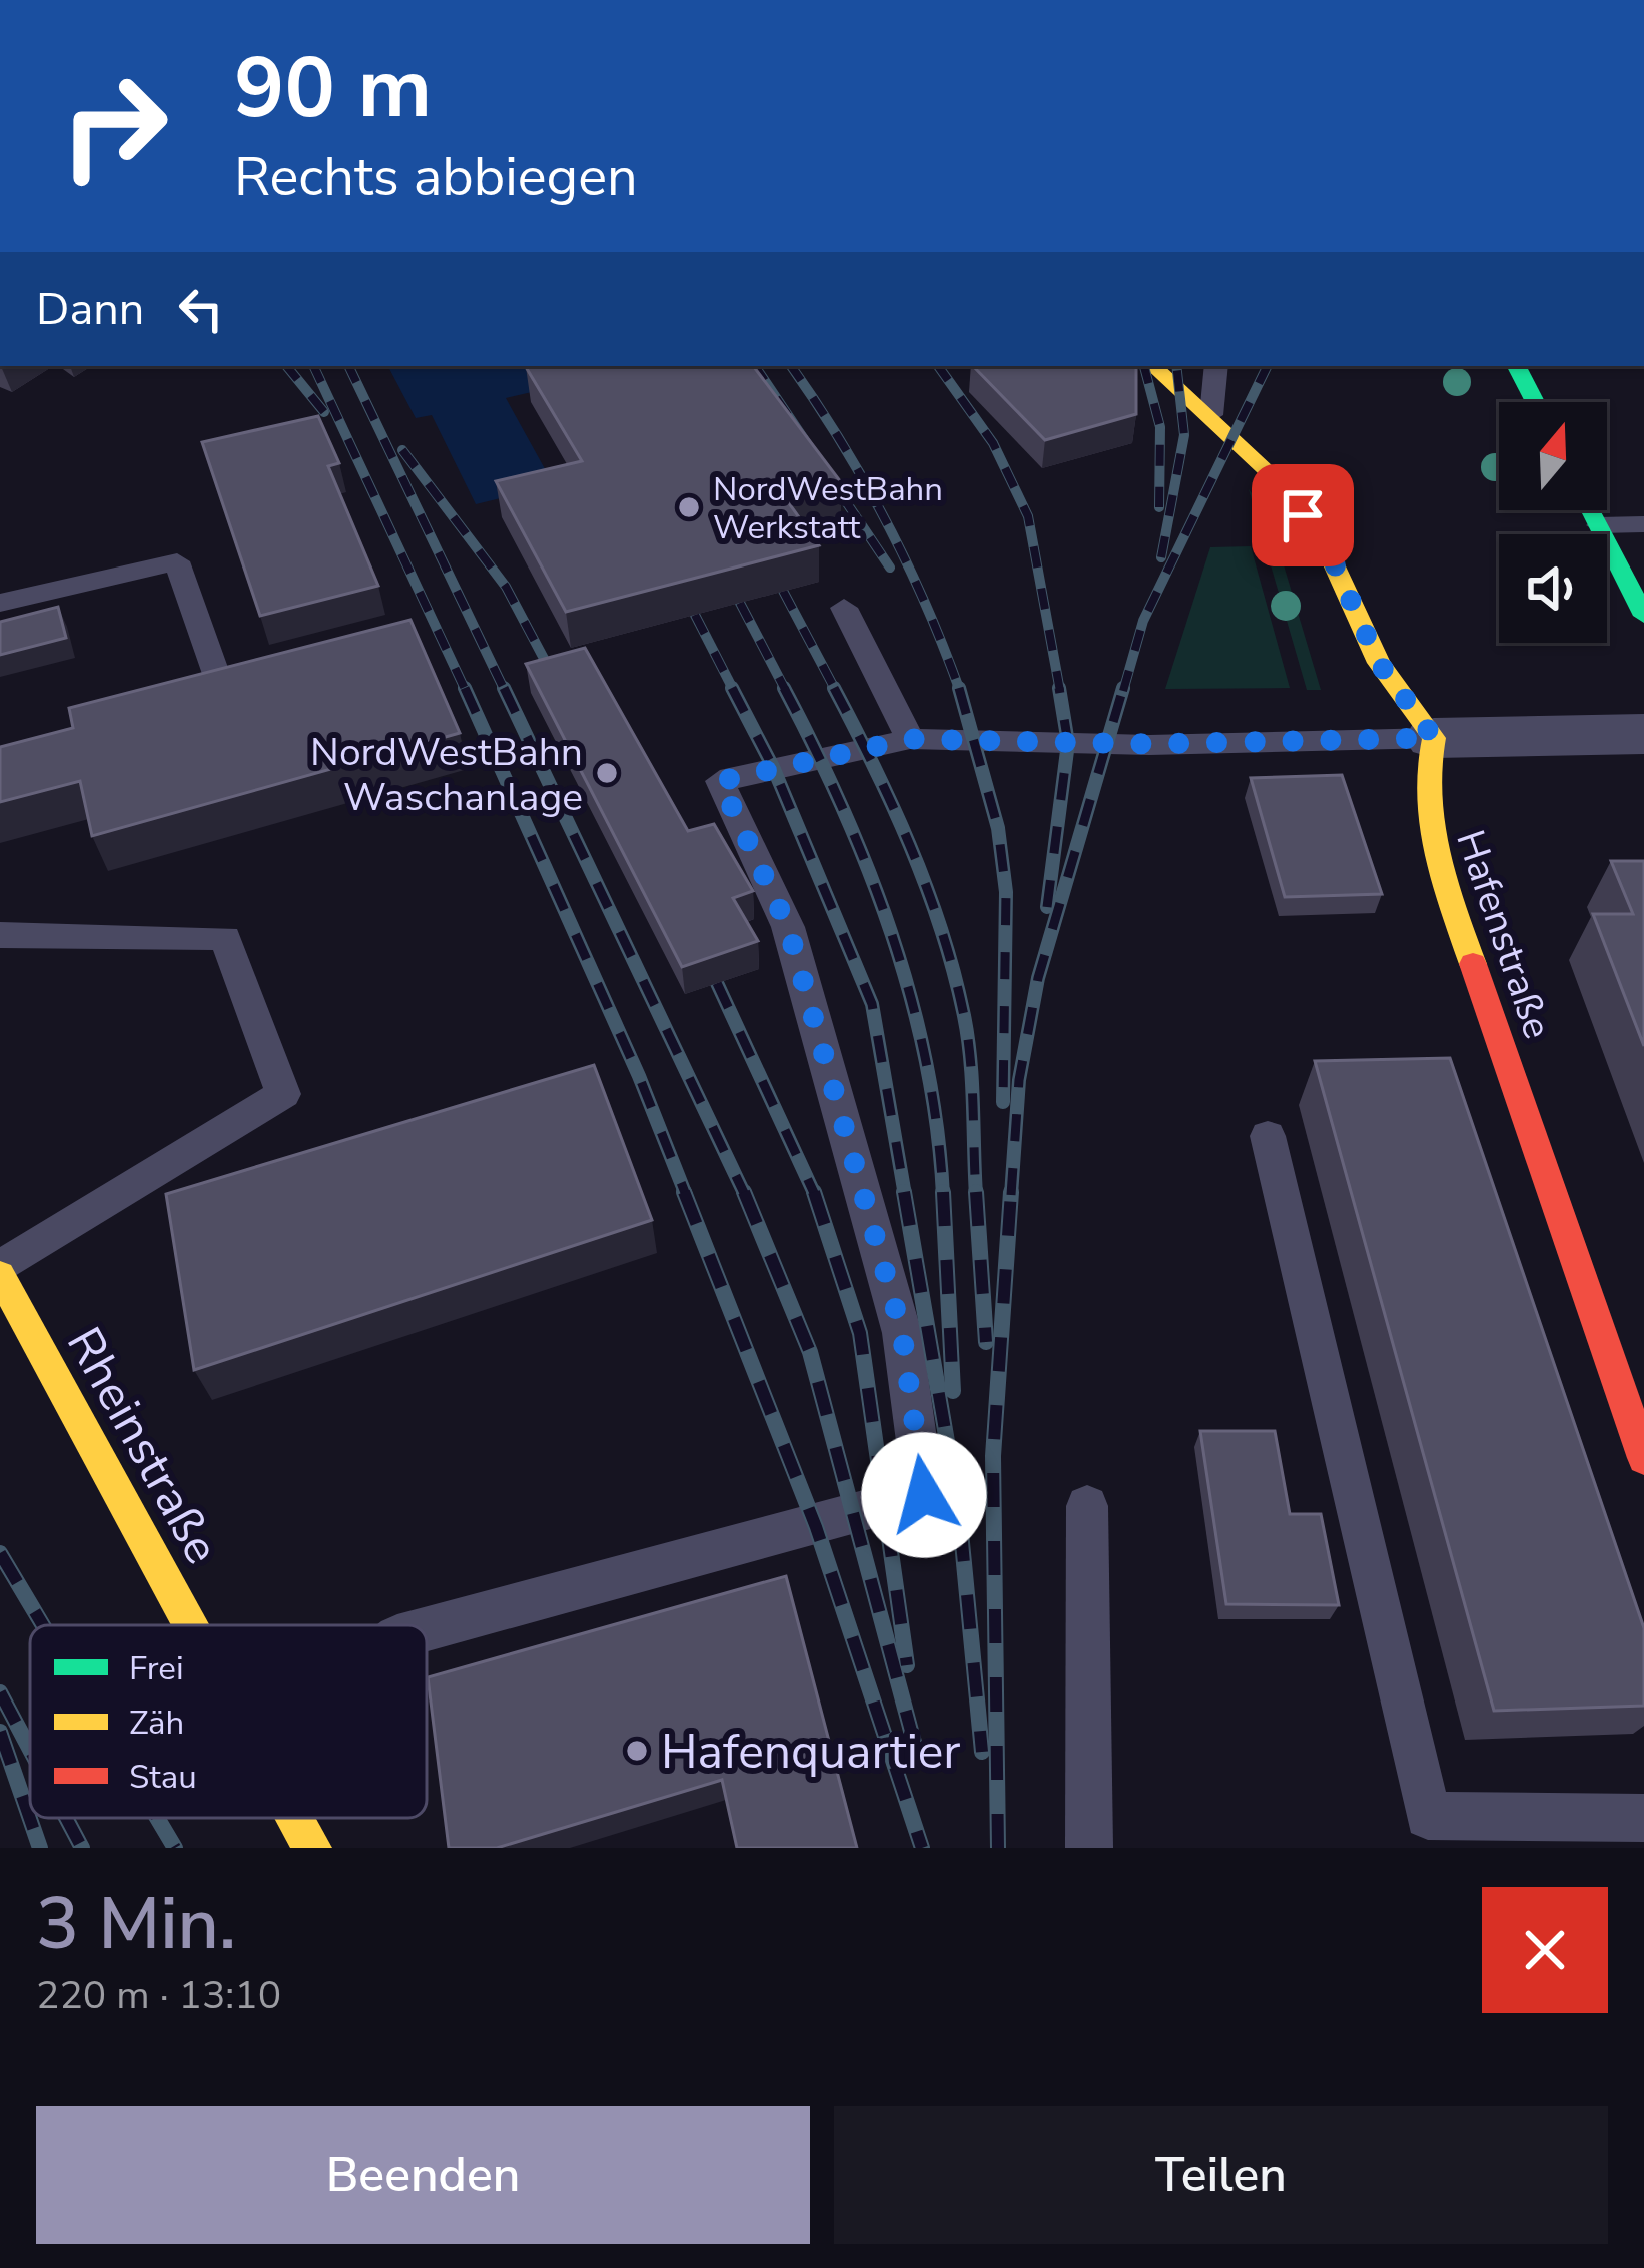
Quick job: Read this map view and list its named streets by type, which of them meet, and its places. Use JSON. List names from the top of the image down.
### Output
{
  "streets": {
    "street": ["Hafenstraße", "Rheinstraße"]
  },
  "places": ["NordWestBahn Werkstatt", "NordWestBahn Waschanlage", "Hafenquartier"],
  "legend": ["Frei", "Zäh", "Stau"],
  "north": "top",
  "page": {
    "turn": ["90 m", "Rechts abbiegen"],
    "then": "Dann",
    "heading": ["3 Min.", "220 m · 13:10"],
    "buttons": ["Beenden", "Teilen"]
  }
}
